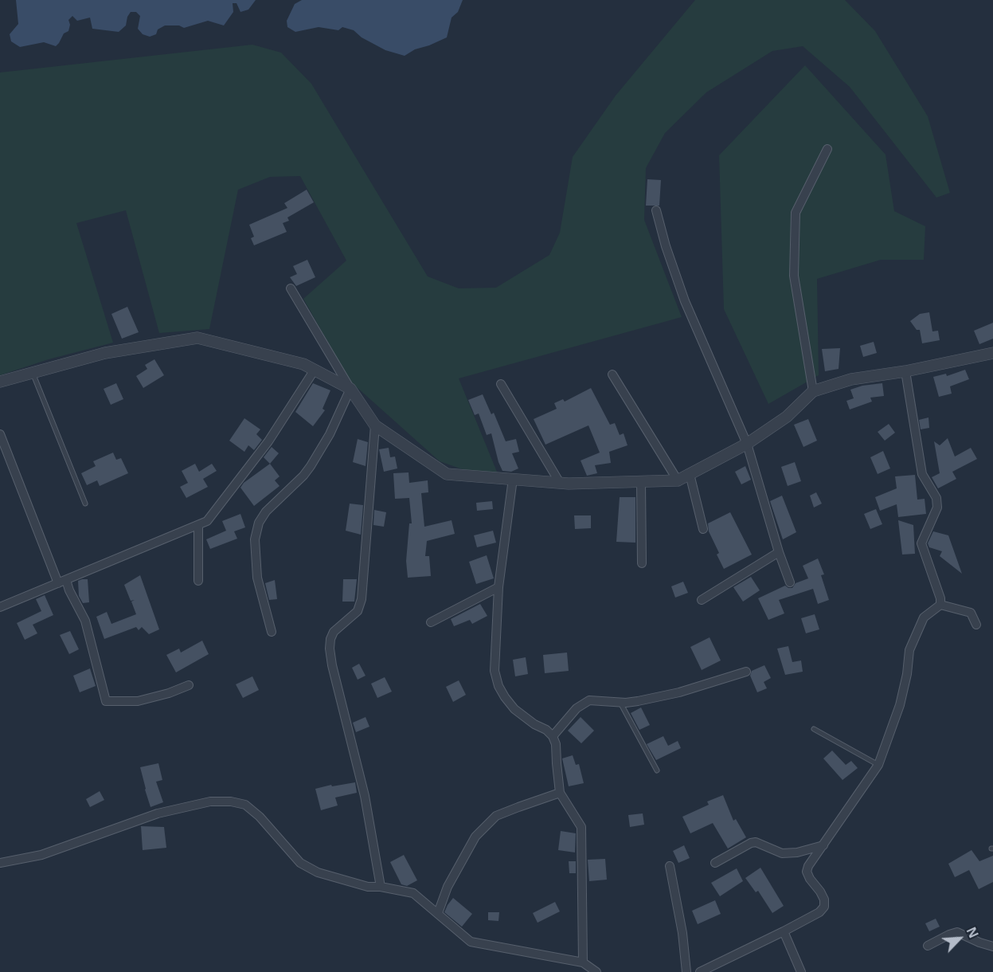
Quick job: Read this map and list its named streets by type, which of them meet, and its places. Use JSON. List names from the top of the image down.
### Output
{
  "north": "top right"
}
